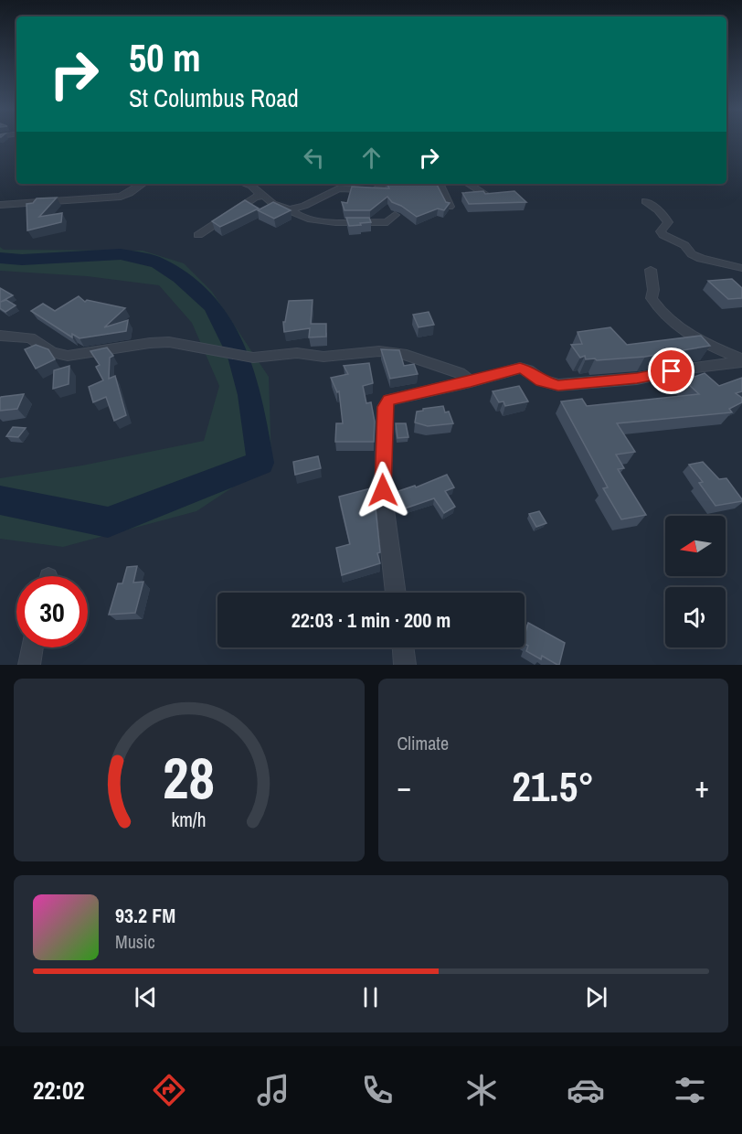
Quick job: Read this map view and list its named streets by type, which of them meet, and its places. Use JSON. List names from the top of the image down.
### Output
{
  "north": "left",
  "page": {
    "turn": ["50 m", "St Columbus Road"],
    "limit": "30",
    "trip": "22:03 · 1 min · 200 m",
    "tile": "Climate",
    "heat": ["−", "21.5°", "+"],
    "song": ["93.2 FM", "Music"],
    "tabs": "22:02",
    "gauge": ["28", "km/h"]
  }
}
